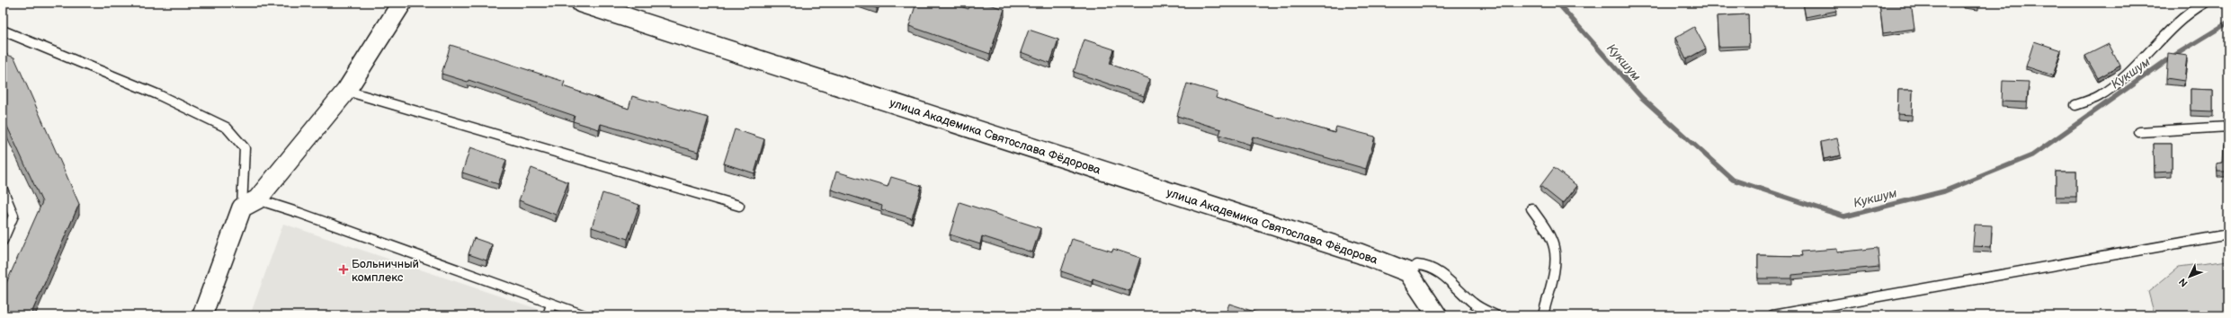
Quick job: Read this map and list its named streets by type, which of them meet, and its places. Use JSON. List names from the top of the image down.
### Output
{
  "streets": {
    "street": ["улица Академика Святослава Фёдорова"]
  },
  "water": ["Кукшум"],
  "places": {
    "health": ["Больничный комплекс"]
  },
  "north": "bottom left"
}
